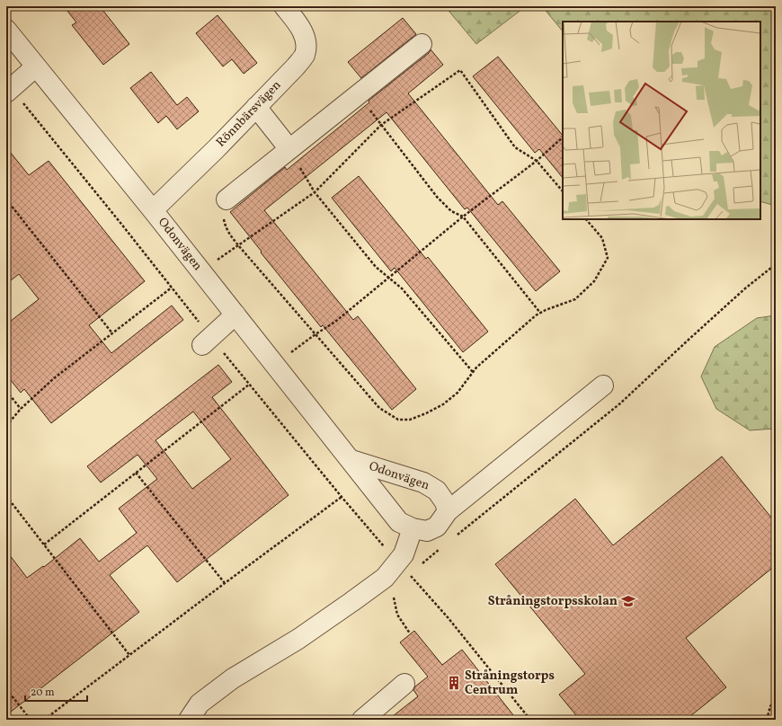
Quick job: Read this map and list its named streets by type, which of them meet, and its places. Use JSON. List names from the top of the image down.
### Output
{
  "streets": {
    "street": ["Rönnbärsvägen", "Odonvägen"]
  },
  "crossings": [
    ["Rönnbärsvägen", "Odonvägen"]
  ],
  "places": {
    "school or university": ["Stråningstorpsskolan"],
    "building": ["Stråningstorps Centrum"]
  },
  "scale_bar": "20 m"
}
